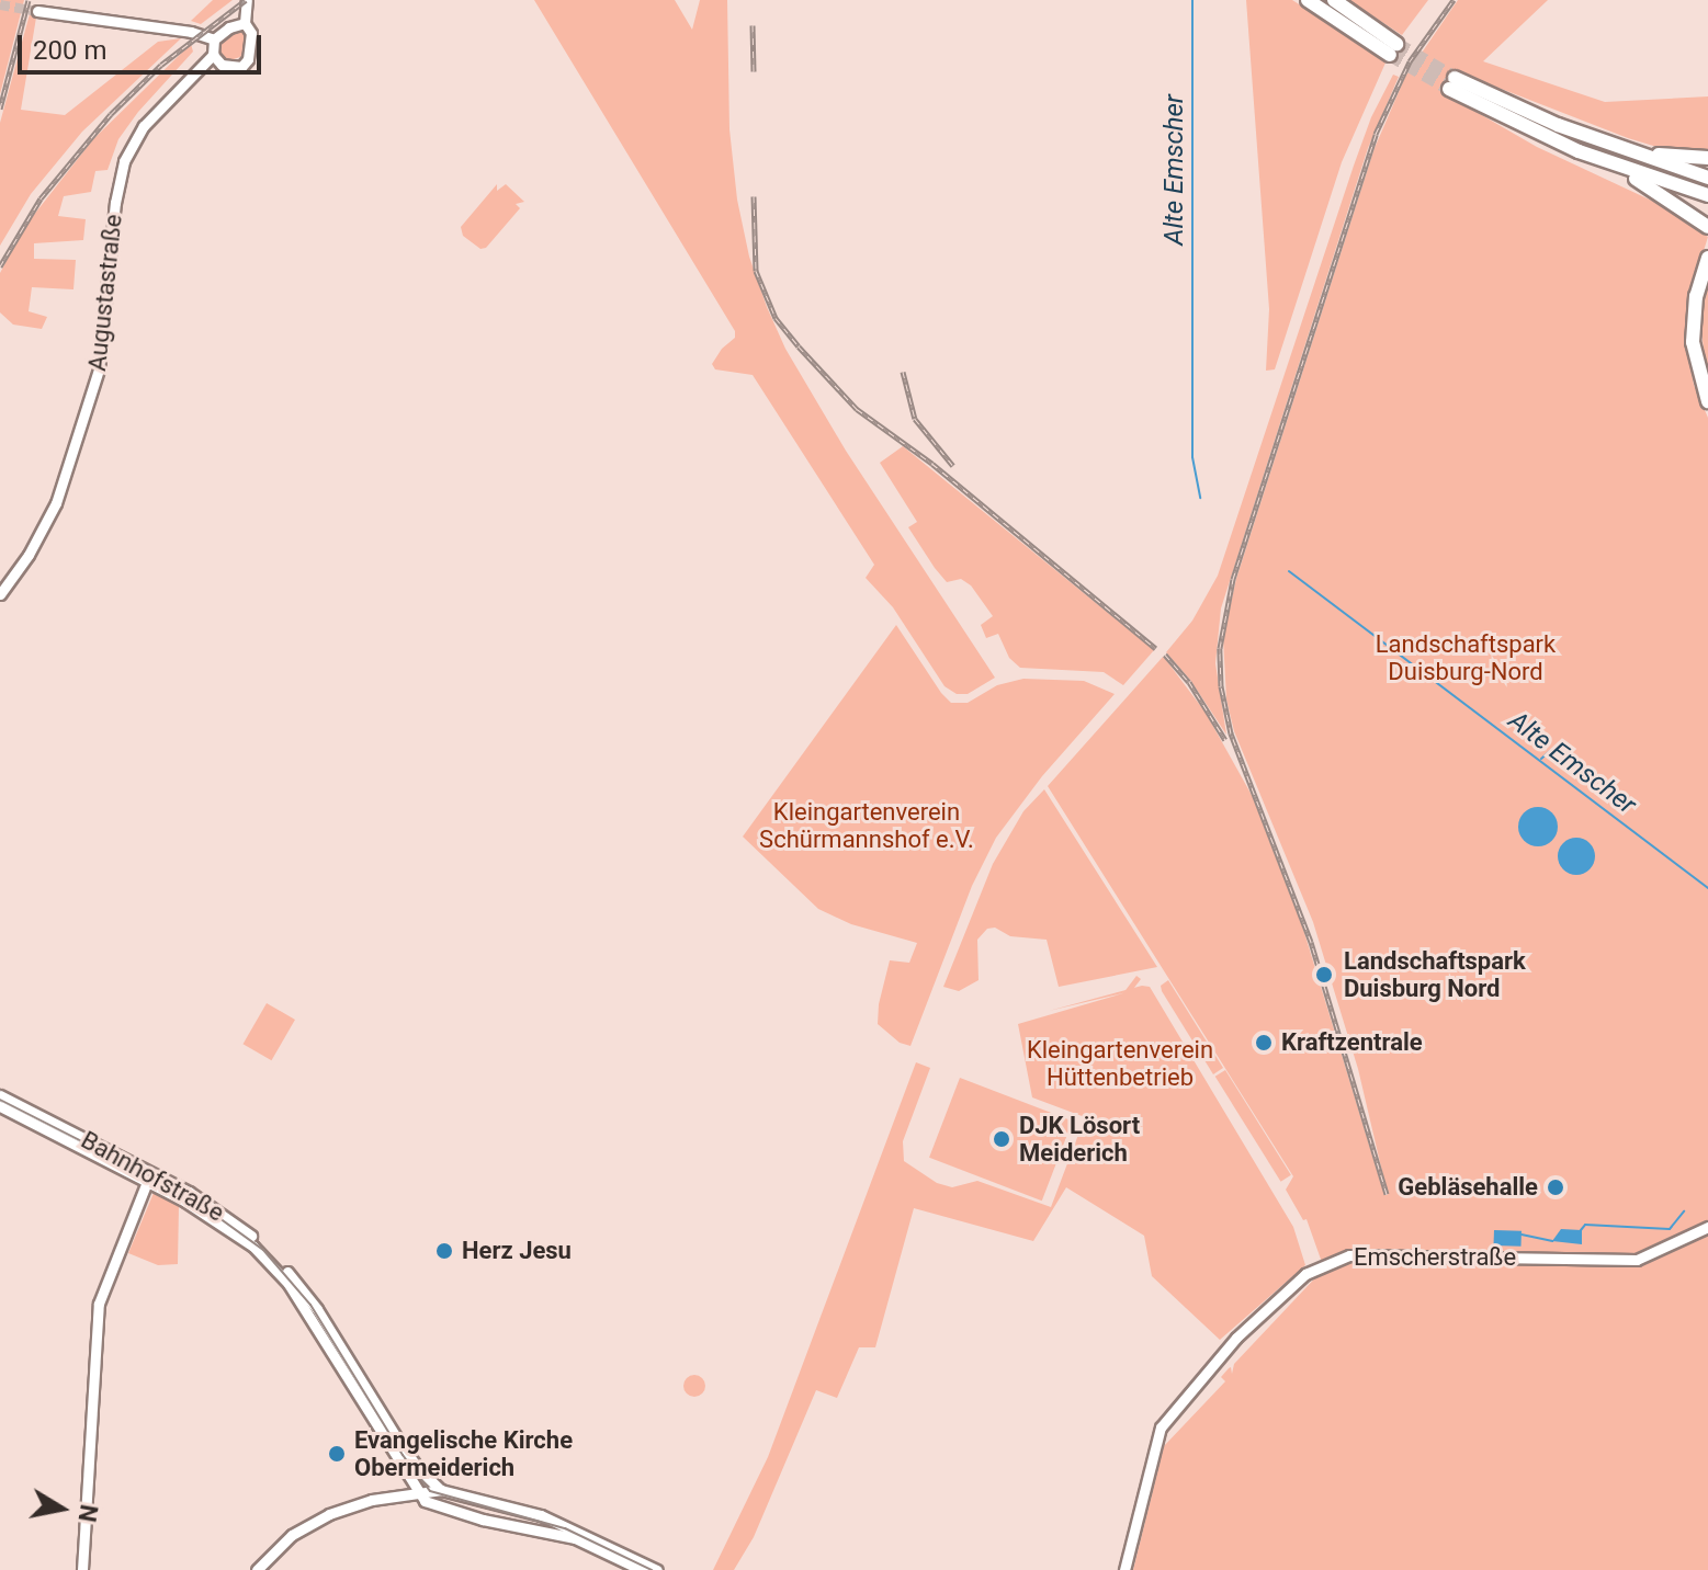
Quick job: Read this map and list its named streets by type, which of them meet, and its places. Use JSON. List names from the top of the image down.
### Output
{
  "streets": {
    "main road": ["Augustastraße", "Bahnhofstraße", "Emscherstraße"]
  },
  "water": ["Alte Emscher"],
  "parks": ["Landschaftspark Duisburg-Nord", "Kleingartenverein Schürmannshof e.V.", "Kleingartenverein Hüttenbetrieb"],
  "places": [
    "Landschaftspark Duisburg Nord",
    "Kraftzentrale",
    "DJK Lösort Meiderich",
    "Gebläsehalle",
    "Herz Jesu",
    "Evangelische Kirche Obermeiderich"
  ],
  "scale_bar": "200 m",
  "north": "right"
}
